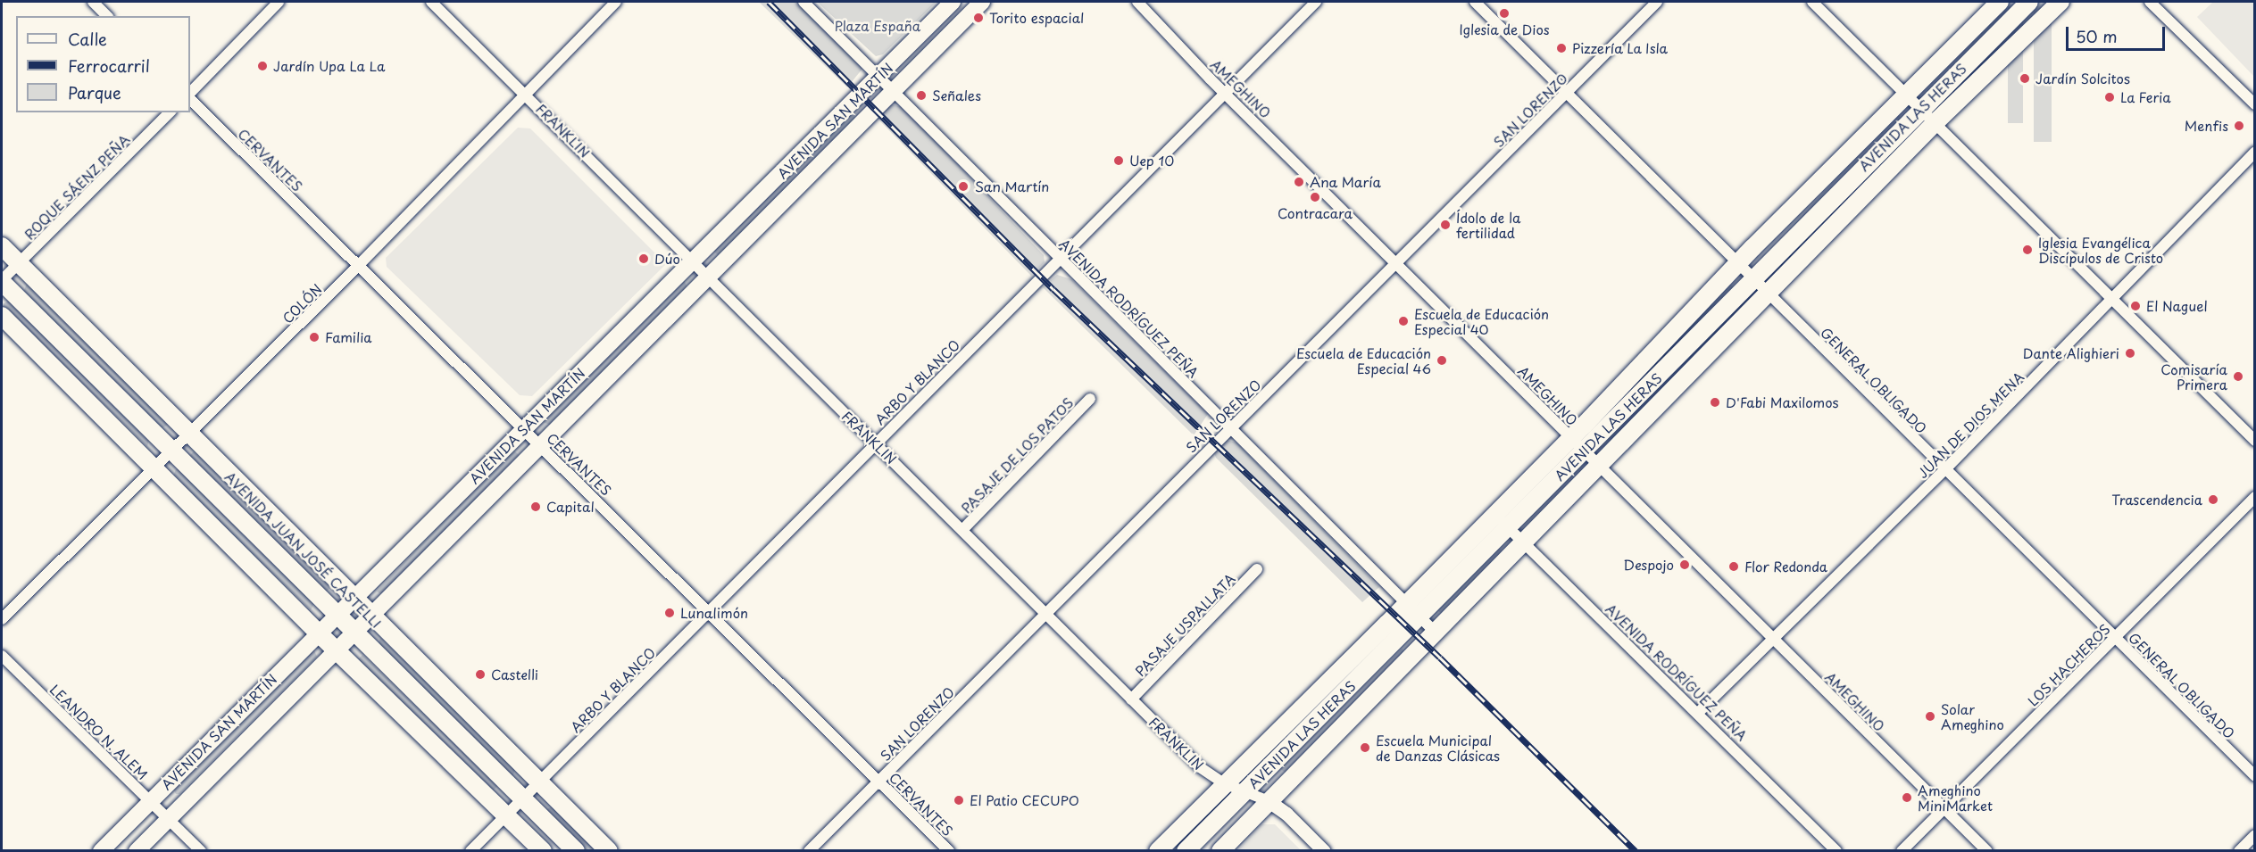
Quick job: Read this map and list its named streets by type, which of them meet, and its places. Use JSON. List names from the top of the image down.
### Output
{
  "streets": {
    "main road": ["AVENIDA LAS HERAS", "AVENIDA SAN MARTÍN", "AVENIDA JUAN JOSÉ CASTELLI"],
    "street": [
      "AMEGHINO",
      "SAN LORENZO",
      "FRANKLIN",
      "CERVANTES",
      "ROQUE SÁENZ PEÑA",
      "COLÓN",
      "AVENIDA RODRÍGUEZ PEÑA",
      "GENERAL OBLIGADO",
      "ARBO Y BLANCO",
      "JUAN DE DIOS MENA",
      "PASAJE DE LOS PATOS",
      "PASAJE USPALLATA",
      "LOS HACHEROS",
      "LEANDRO N. ALEM"
    ]
  },
  "crossings": [
    ["AMEGHINO", "SAN LORENZO"],
    ["AMEGHINO", "AVENIDA LAS HERAS"],
    ["AMEGHINO", "ARBO Y BLANCO"],
    ["AMEGHINO", "JUAN DE DIOS MENA"],
    ["AMEGHINO", "LOS HACHEROS"],
    ["SAN LORENZO", "FRANKLIN"],
    ["SAN LORENZO", "CERVANTES"],
    ["SAN LORENZO", "AVENIDA RODRÍGUEZ PEÑA"],
    ["SAN LORENZO", "GENERAL OBLIGADO"],
    ["AVENIDA LAS HERAS", "FRANKLIN"],
    ["AVENIDA LAS HERAS", "AVENIDA RODRÍGUEZ PEÑA"],
    ["AVENIDA LAS HERAS", "GENERAL OBLIGADO"],
    ["AVENIDA SAN MARTÍN", "FRANKLIN"],
    ["AVENIDA SAN MARTÍN", "CERVANTES"],
    ["AVENIDA SAN MARTÍN", "AVENIDA RODRÍGUEZ PEÑA"],
    ["AVENIDA SAN MARTÍN", "AVENIDA JUAN JOSÉ CASTELLI"],
    ["AVENIDA SAN MARTÍN", "LEANDRO N. ALEM"],
    ["FRANKLIN", "COLÓN"],
    ["FRANKLIN", "ARBO Y BLANCO"],
    ["FRANKLIN", "PASAJE DE LOS PATOS"],
    ["FRANKLIN", "PASAJE USPALLATA"],
    ["CERVANTES", "COLÓN"],
    ["CERVANTES", "ARBO Y BLANCO"],
    ["ROQUE SÁENZ PEÑA", "AVENIDA JUAN JOSÉ CASTELLI"],
    ["COLÓN", "AVENIDA JUAN JOSÉ CASTELLI"],
    ["AVENIDA RODRÍGUEZ PEÑA", "ARBO Y BLANCO"],
    ["AVENIDA RODRÍGUEZ PEÑA", "JUAN DE DIOS MENA"],
    ["GENERAL OBLIGADO", "JUAN DE DIOS MENA"],
    ["GENERAL OBLIGADO", "LOS HACHEROS"],
    ["ARBO Y BLANCO", "AVENIDA JUAN JOSÉ CASTELLI"]
  ],
  "parks": ["Plaza España"],
  "places": [
    "Iglesia de Dios",
    "Torito espacial",
    "Pizzería La Isla",
    "Jardín Upa La La",
    "Jardín Solcitos",
    "Señales",
    "La Feria",
    "Menfis",
    "Uep 10",
    "Ana María",
    "San Martín",
    "Contracara",
    "Ídolo de la fertilidad",
    "Iglesia Evangélica Discípulos de Cristo",
    "Dúo",
    "El Naguel",
    "Escuela de Educación Especial 40",
    "Familia",
    "Dante Alighieri",
    "Escuela de Educación Especial 46",
    "Comisaría Primera",
    "D'Fabi Maxilomos",
    "Trascendencia",
    "Capital",
    "Despojo",
    "Flor Redonda",
    "Lunalimón",
    "Castelli",
    "Solar Ameghino",
    "Escuela Municipal de Danzas Clásicas",
    "Ameghino MiniMarket",
    "El Patio CECUPO"
  ],
  "legend": ["Calle", "Ferrocarril", "Parque"],
  "scale_bar": "50 m"
}
